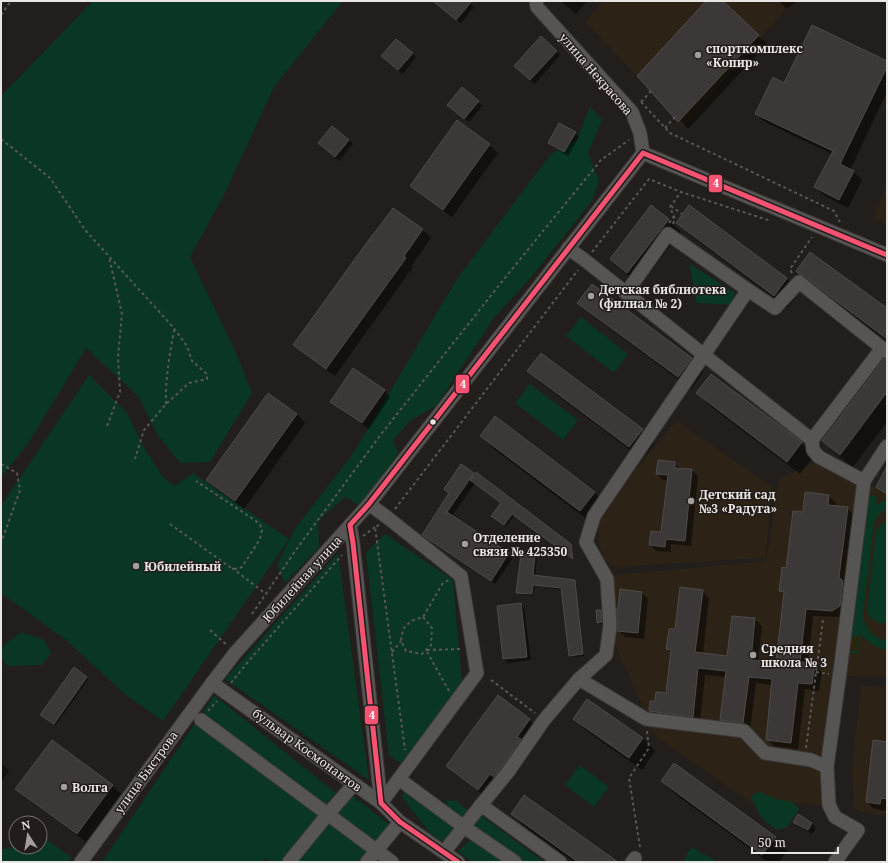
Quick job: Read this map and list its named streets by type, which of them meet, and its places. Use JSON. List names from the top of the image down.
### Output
{
  "streets": {
    "street": [
      "улица Некрасова",
      "Юбилейная улица",
      "бульвар Космонавтов",
      "улица Быстрова"
    ]
  },
  "crossings": [
    ["улица Некрасова", "Юбилейная улица"],
    ["Юбилейная улица", "бульвар Космонавтов"],
    ["Юбилейная улица", "улица Быстрова"],
    ["бульвар Космонавтов", "улица Быстрова"]
  ],
  "places": [
    "спорткомплекс «Копир»",
    "Детская библиотека (филиал № 2)",
    "Детский сад №3 «Радуга»",
    "Отделение связи № 425350",
    "Юбилейный",
    "Средняя школа № 3",
    "Волга"
  ],
  "lines": ["transit line 4"],
  "scale_bar": "50 m",
  "north": "top"
}
